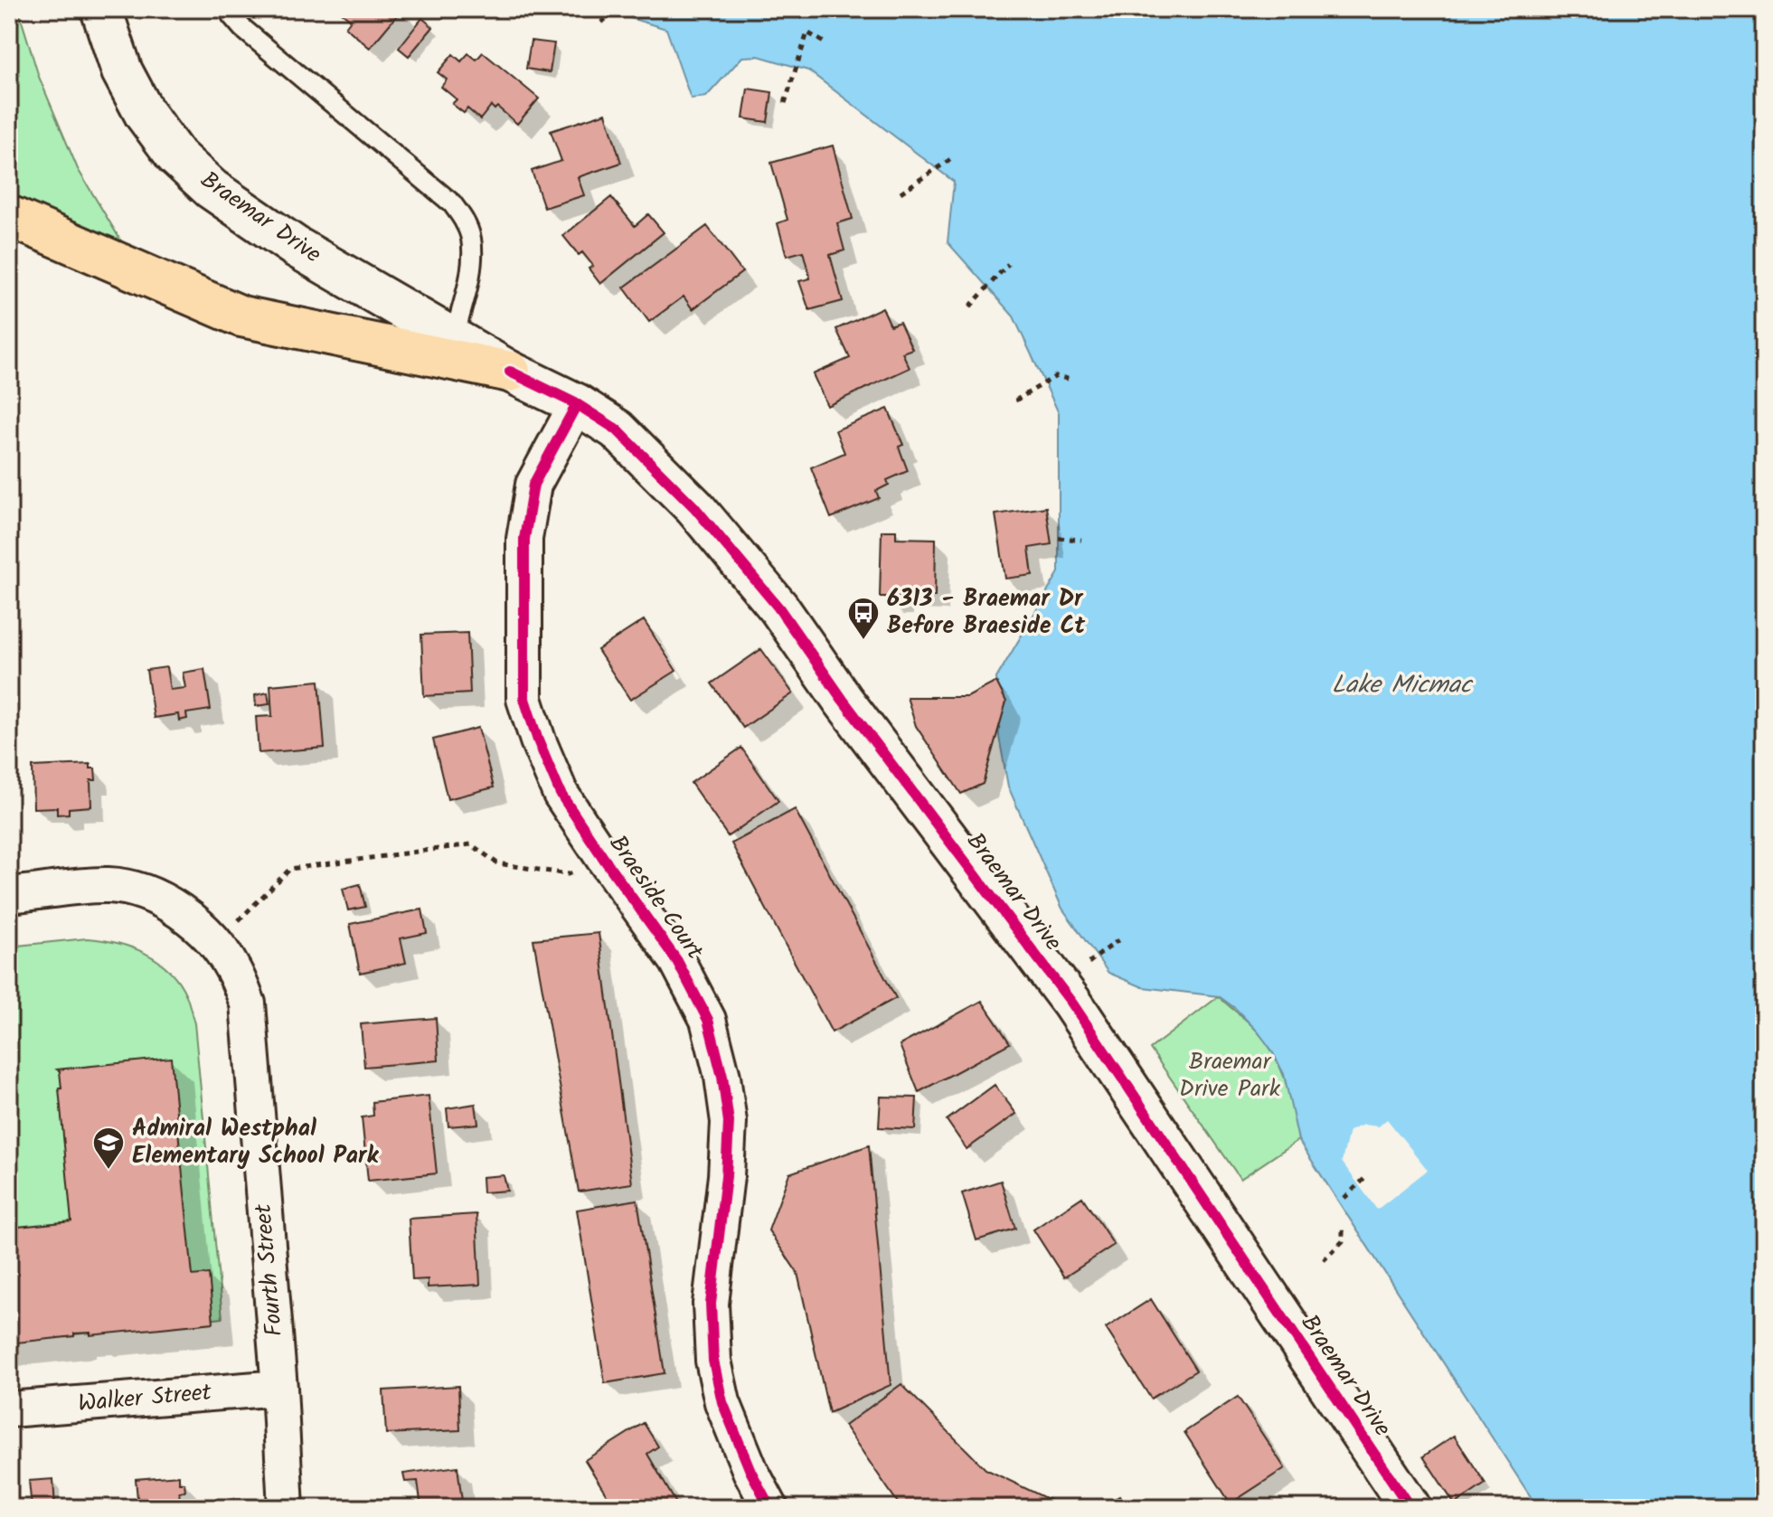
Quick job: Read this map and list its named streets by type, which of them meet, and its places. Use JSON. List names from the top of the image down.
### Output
{
  "streets": {
    "main road": ["Braemar Drive"],
    "street": ["Braeside Court", "Fourth Street", "Walker Street"]
  },
  "crossings": [
    ["Braemar Drive", "Braeside Court"],
    ["Fourth Street", "Walker Street"]
  ],
  "water": ["Lake Micmac"],
  "parks": ["Braemar Drive Park"],
  "places": {
    "bus stop": ["6313 - Braemar Dr Before Braeside Ct"],
    "school or university": ["Admiral Westphal Elementary School Park"]
  }
}
